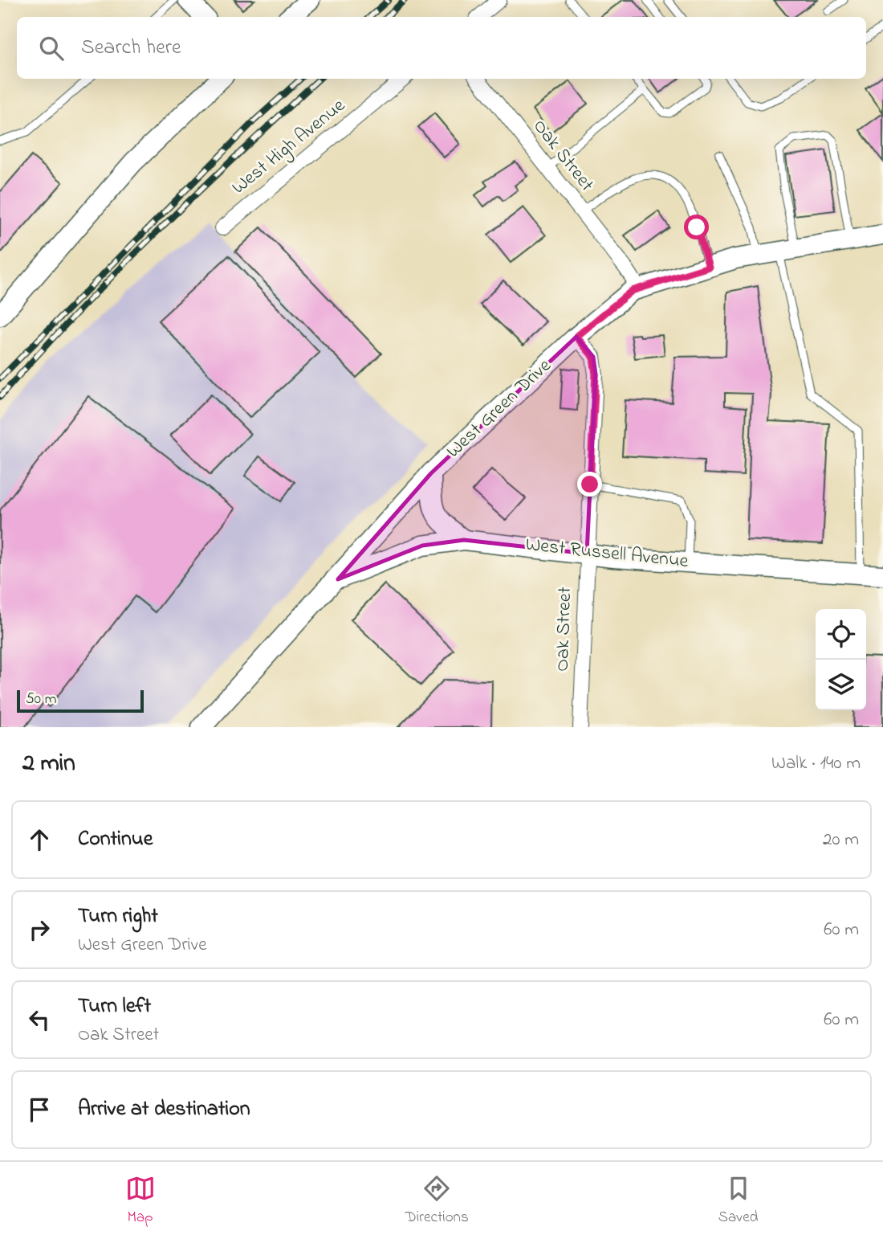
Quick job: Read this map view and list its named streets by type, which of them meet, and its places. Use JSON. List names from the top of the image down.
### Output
{
  "streets": {
    "main road": ["West Green Drive", "West Russell Avenue"],
    "street": ["West High Avenue", "Oak Street"]
  },
  "crossings": [
    ["Oak Street", "West Green Drive"],
    ["Oak Street", "West Russell Avenue"],
    ["West Green Drive", "West Russell Avenue"]
  ],
  "scale_bar": "50 m",
  "page": {
    "search": "Search here",
    "scale": "50 m",
    "heading": ["2 min", "Walk · 140 m"],
    "list": [
      ["Continue", "20 m"],
      ["Turn right", "West Green Drive", "60 m"],
      ["Turn left", "Oak Street", "60 m"],
      "Arrive at destination"
    ],
    "nav": ["Map", "Directions", "Saved"]
  }
}
